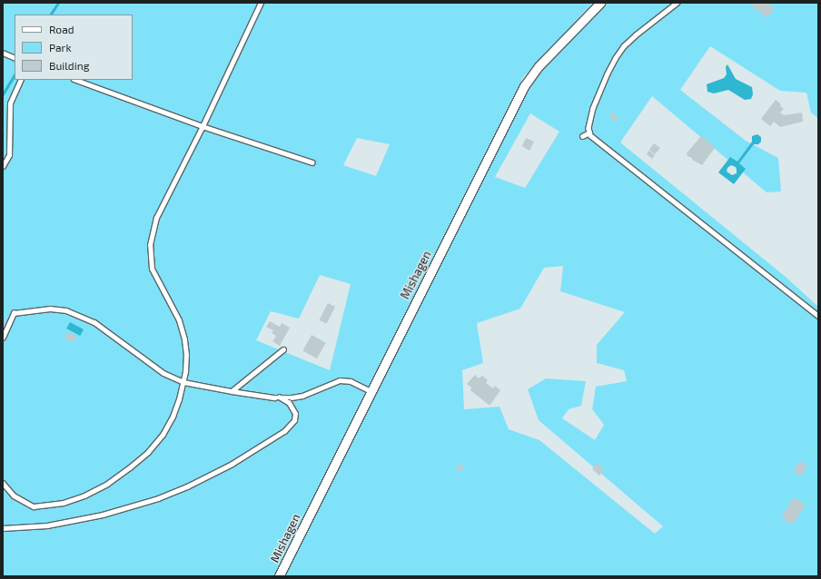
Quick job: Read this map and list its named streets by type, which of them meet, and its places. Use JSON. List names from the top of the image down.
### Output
{
  "streets": {
    "street": ["Mishagen"]
  },
  "legend": ["Road", "Park", "Building"]
}
